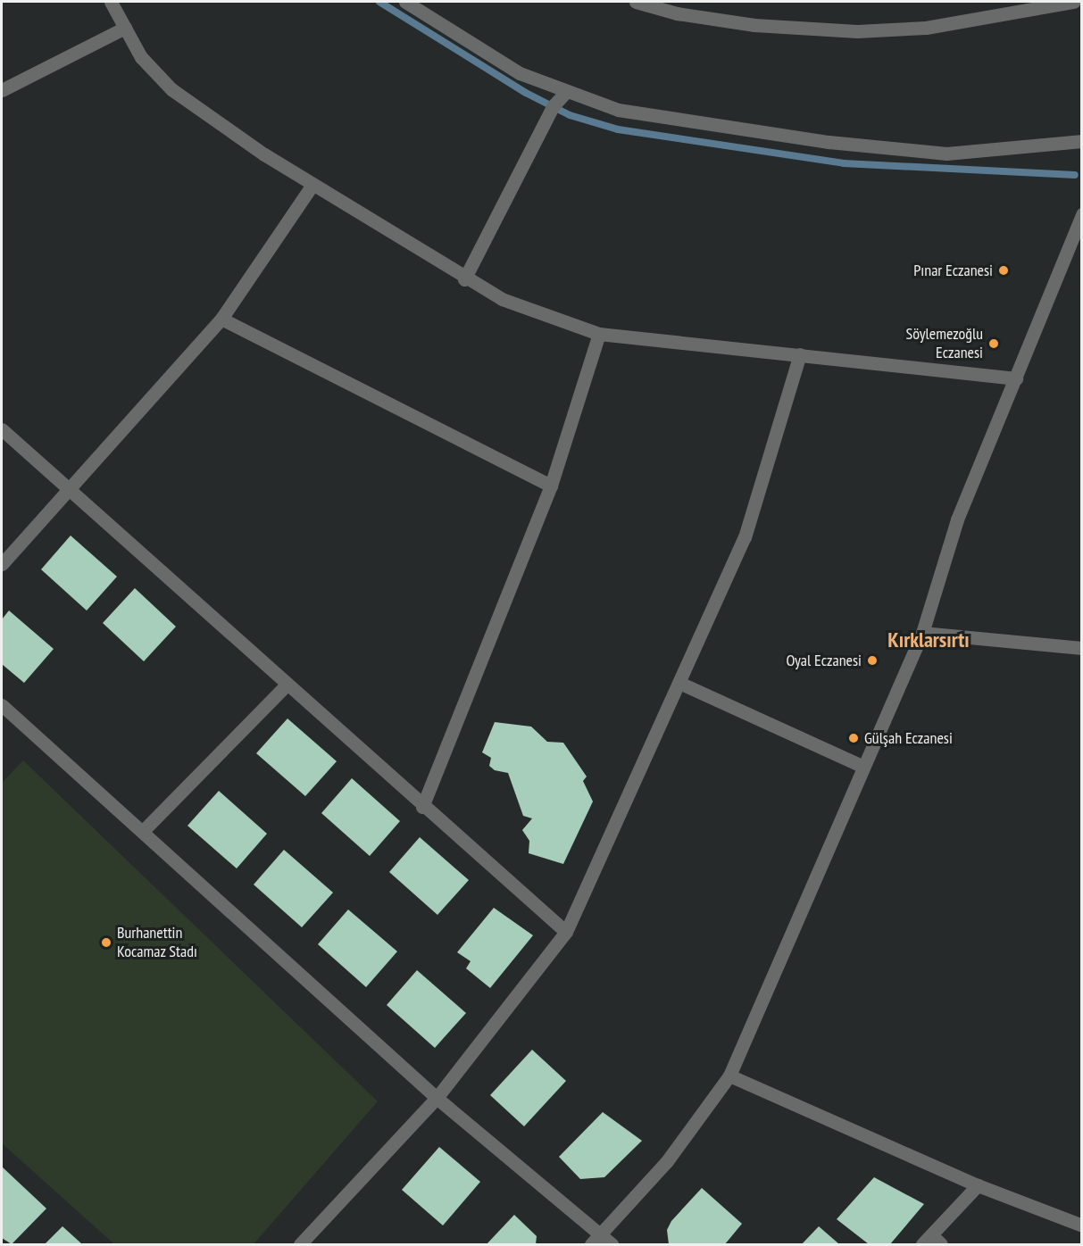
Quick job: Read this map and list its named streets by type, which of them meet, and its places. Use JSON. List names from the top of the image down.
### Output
{
  "districts": ["Kırklarsırtı"],
  "places": [
    "Pınar Eczanesi",
    "Söylemezoğlu Eczanesi",
    "Oyal Eczanesi",
    "Gülşah Eczanesi",
    "Burhanettin Kocamaz Stadı"
  ]
}
